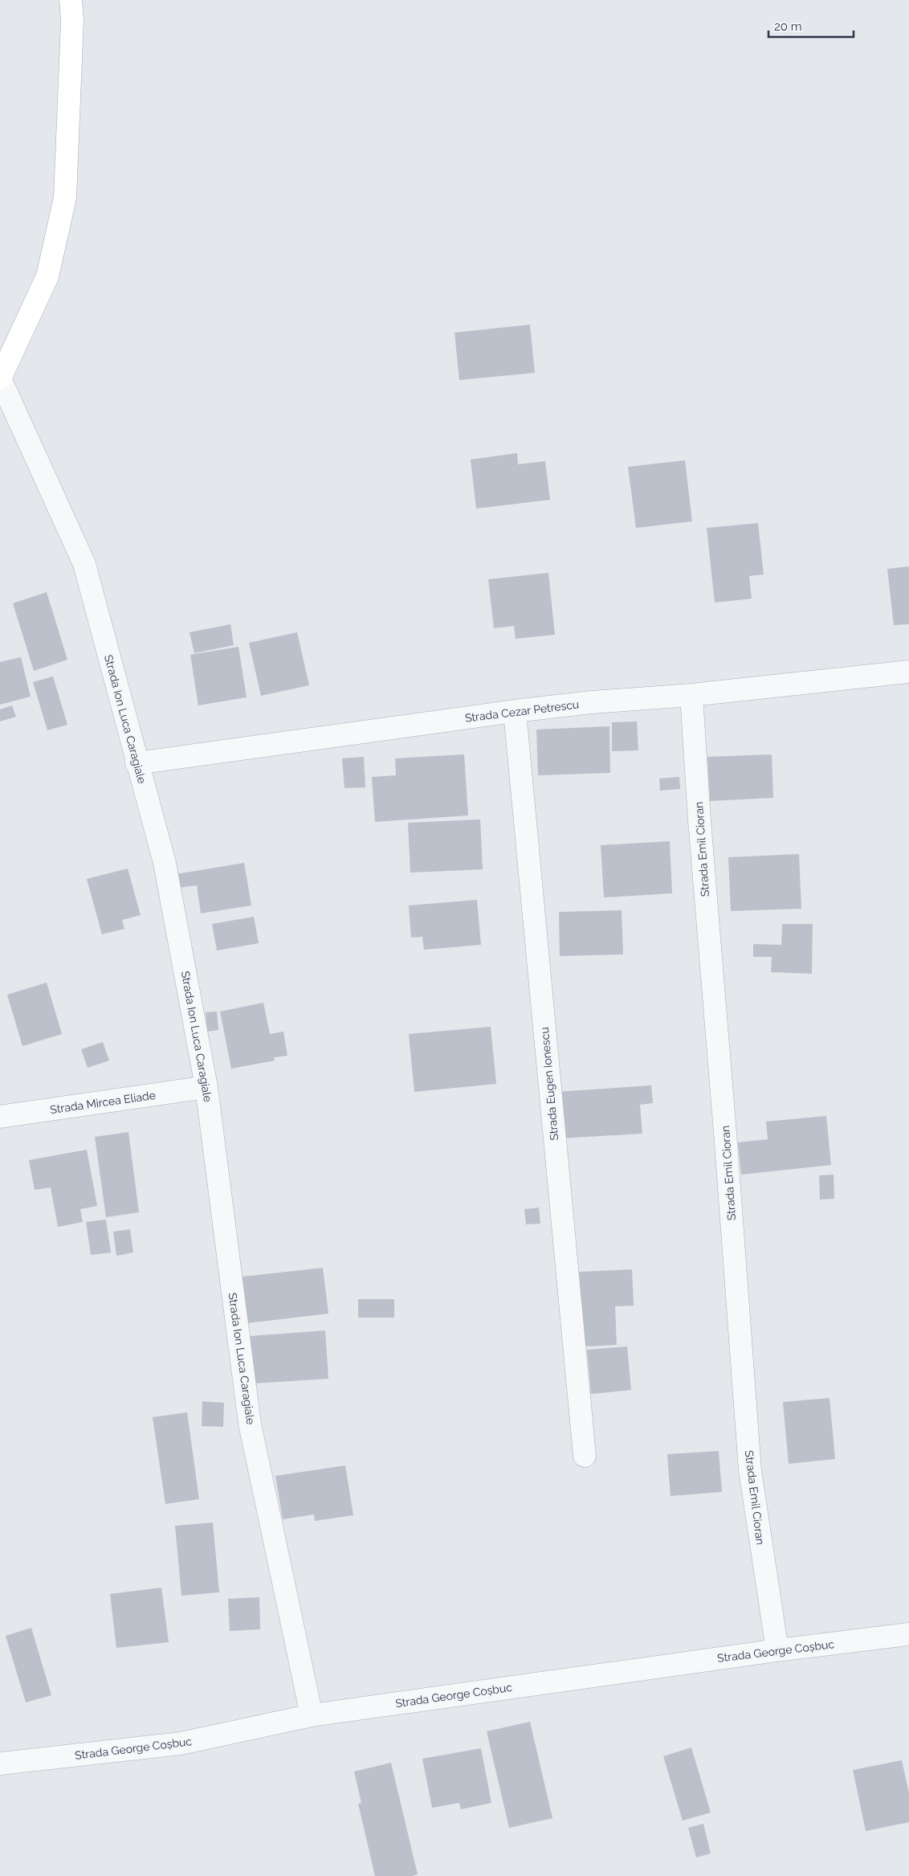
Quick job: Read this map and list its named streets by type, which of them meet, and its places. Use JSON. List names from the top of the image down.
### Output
{
  "streets": {
    "street": [
      "Strada Cezar Petrescu",
      "Strada Ion Luca Caragiale",
      "Strada Emil Cioran",
      "Strada Eugen Ionescu",
      "Strada Mircea Eliade",
      "Strada George Coșbuc"
    ]
  },
  "crossings": [
    ["Strada Cezar Petrescu", "Strada Ion Luca Caragiale"],
    ["Strada Cezar Petrescu", "Strada Emil Cioran"],
    ["Strada Cezar Petrescu", "Strada Eugen Ionescu"],
    ["Strada Ion Luca Caragiale", "Strada Mircea Eliade"],
    ["Strada Ion Luca Caragiale", "Strada George Coșbuc"],
    ["Strada Emil Cioran", "Strada George Coșbuc"]
  ],
  "scale_bar": "20 m"
}
